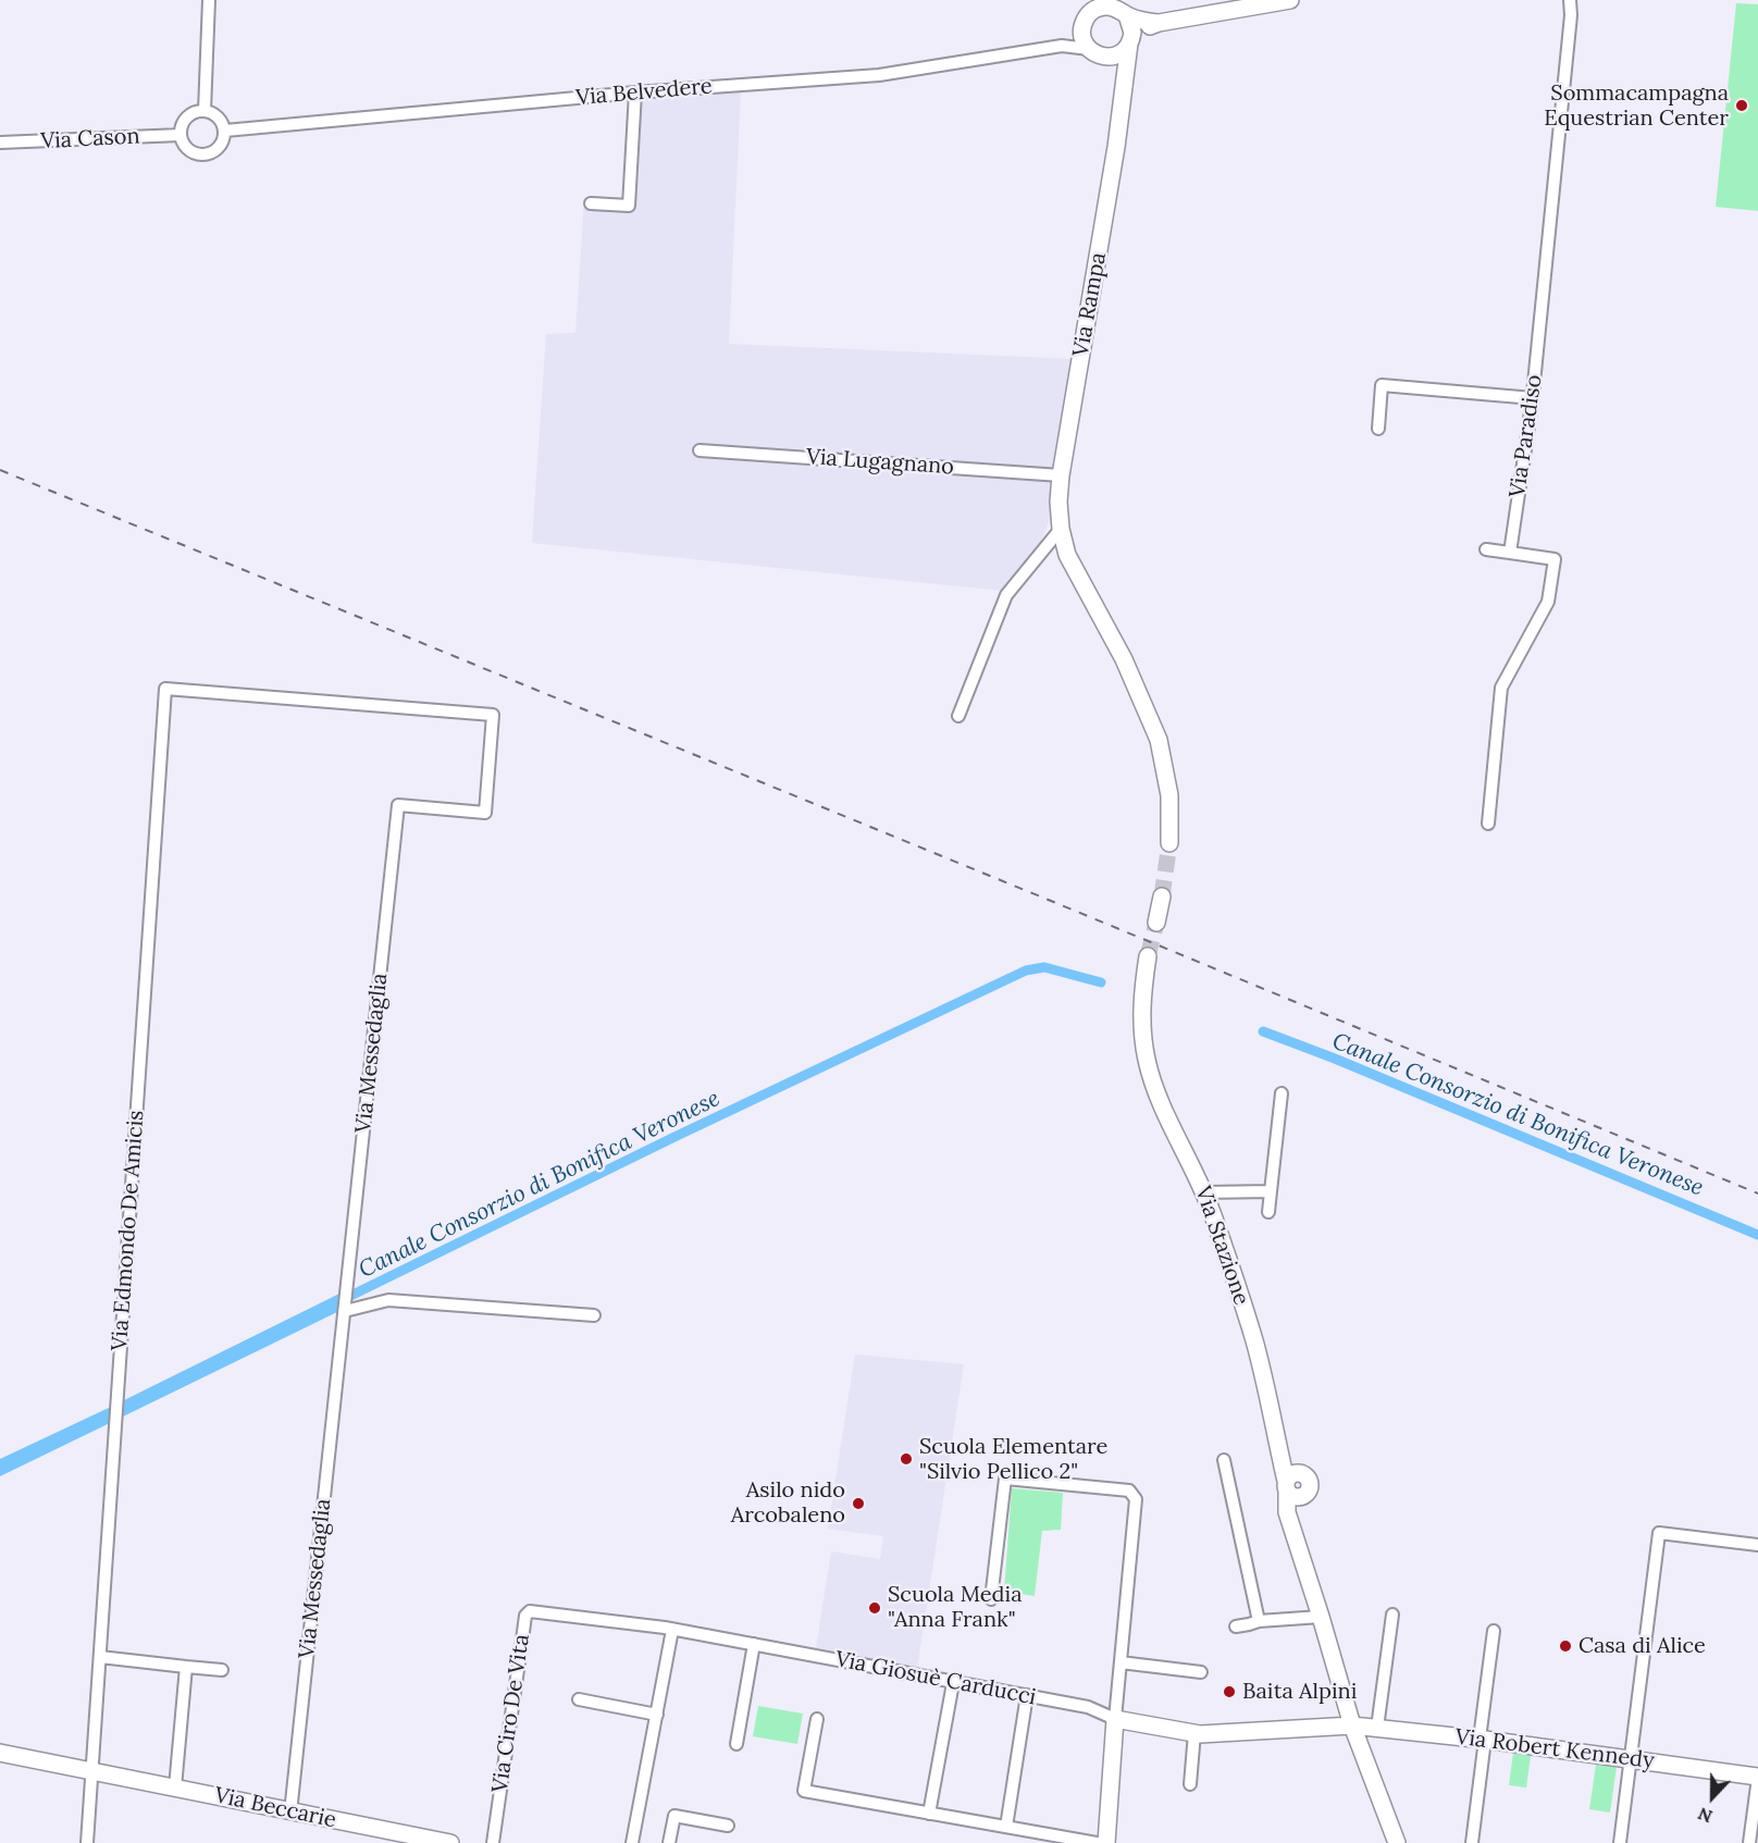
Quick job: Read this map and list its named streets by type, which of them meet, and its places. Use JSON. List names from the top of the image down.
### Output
{
  "streets": {
    "street": [
      "Via Belvedere",
      "Via Cason",
      "Via Rampa",
      "Via Paradiso",
      "Via Lugagnano",
      "Via Messedaglia",
      "Via Edmondo De Amicis",
      "Via Stazione",
      "Via Giosuè Carducci",
      "Via Ciro De Vita",
      "Via Robert Kennedy",
      "Via Beccarie"
    ]
  },
  "crossings": [
    ["Via Belvedere", "Via Cason"],
    ["Via Belvedere", "Via Rampa"],
    ["Via Rampa", "Via Lugagnano"],
    ["Via Messedaglia", "Via Edmondo De Amicis"],
    ["Via Messedaglia", "Via Beccarie"],
    ["Via Edmondo De Amicis", "Via Beccarie"],
    ["Via Stazione", "Via Robert Kennedy"],
    ["Via Giosuè Carducci", "Via Ciro De Vita"],
    ["Via Giosuè Carducci", "Via Robert Kennedy"]
  ],
  "water": ["Canale Consorzio di Bonifica Veronese"],
  "places": [
    "Sommacampagna Equestrian Center",
    "Scuola Elementare \"Silvio Pellico 2\"",
    "Asilo nido Arcobaleno",
    "Scuola Media \"Anna Frank\"",
    "Casa di Alice",
    "Baita Alpini"
  ],
  "north": "bottom"
}
